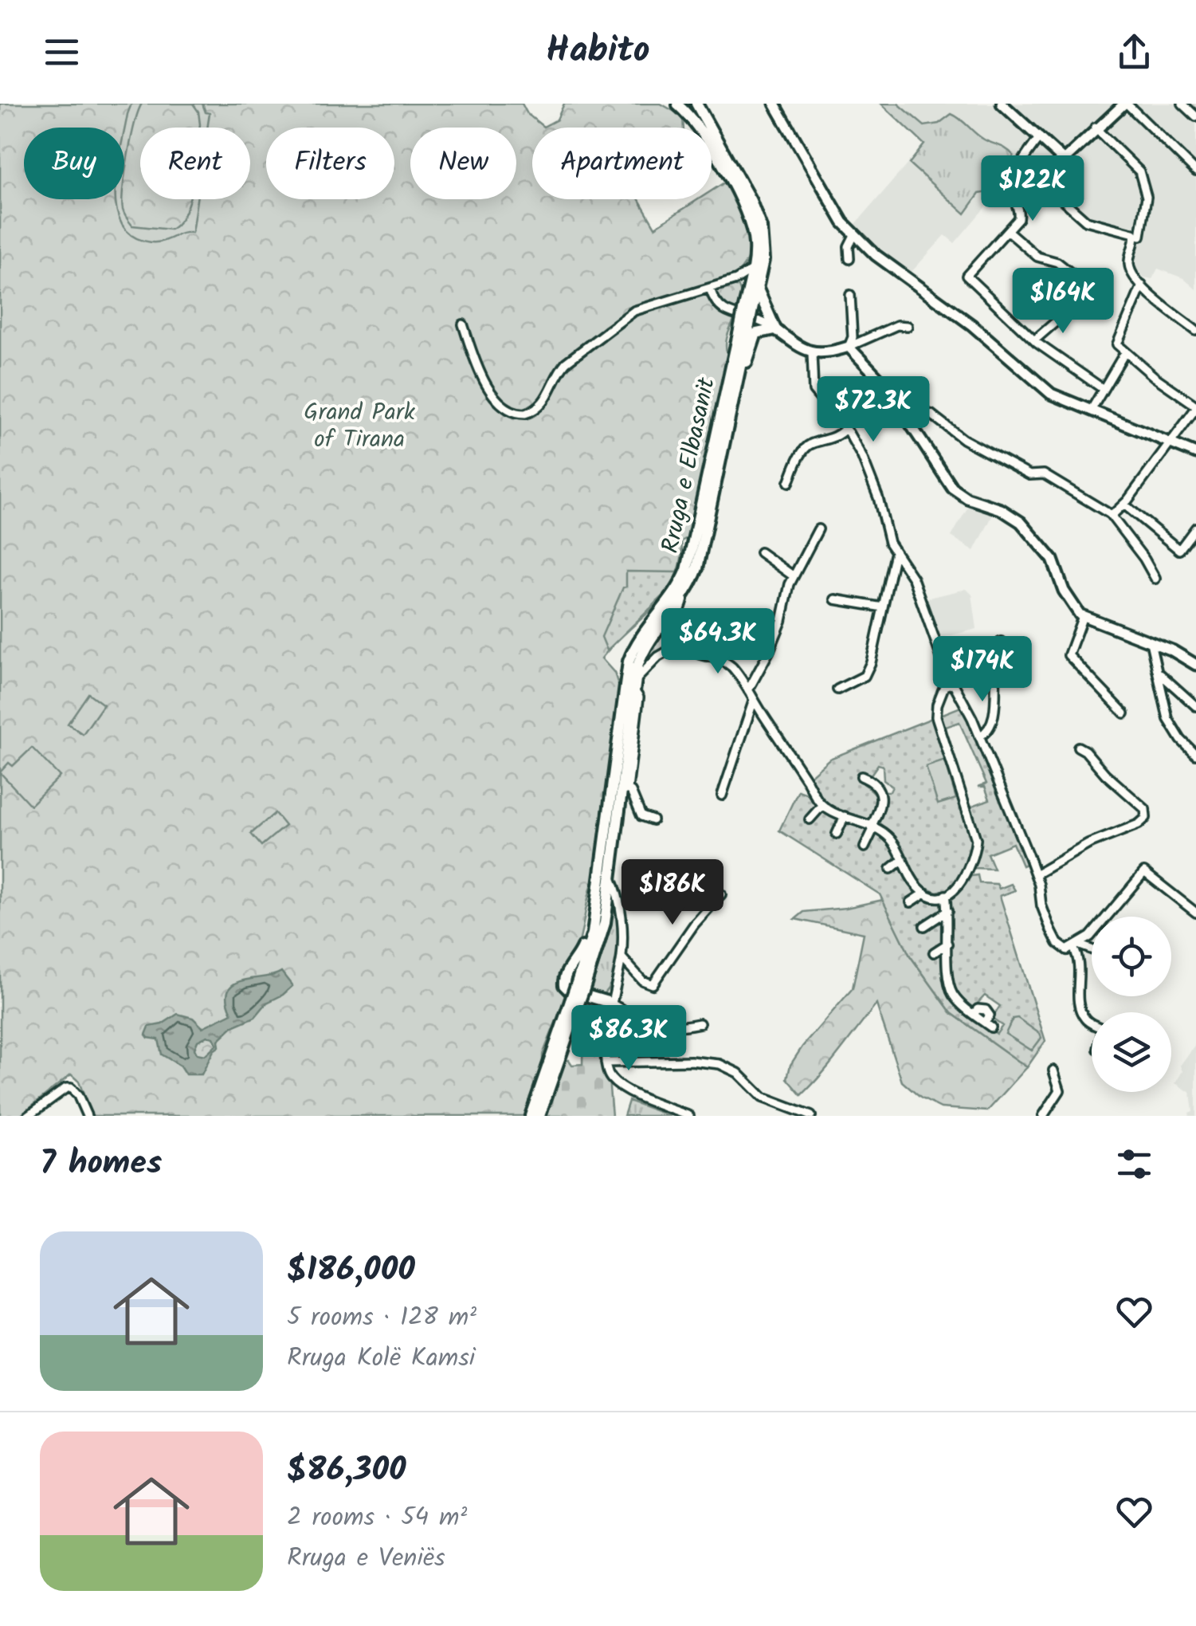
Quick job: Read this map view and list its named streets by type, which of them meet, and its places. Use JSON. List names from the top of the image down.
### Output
{
  "streets": {
    "main road": ["Rruga e Elbasanit"]
  },
  "parks": ["Grand Park of Tirana"],
  "page": {
    "header": "Habito",
    "chip": [
      "Buy",
      "Rent",
      "Filters",
      "New",
      "Apartment"
    ],
    "price": [
      "$122K",
      "$164K",
      "$72.3K",
      "$64.3K",
      "$174K",
      "$186K",
      "$86.3K"
    ],
    "heading": "7 homes",
    "list": [
      {
        "name": "$186,000",
        "note": "5 rooms · 128 m² · Rruga Kolë Kamsi"
      },
      {
        "name": "$86,300",
        "note": "2 rooms · 54 m² · Rruga e Veniës"
      }
    ]
  }
}
